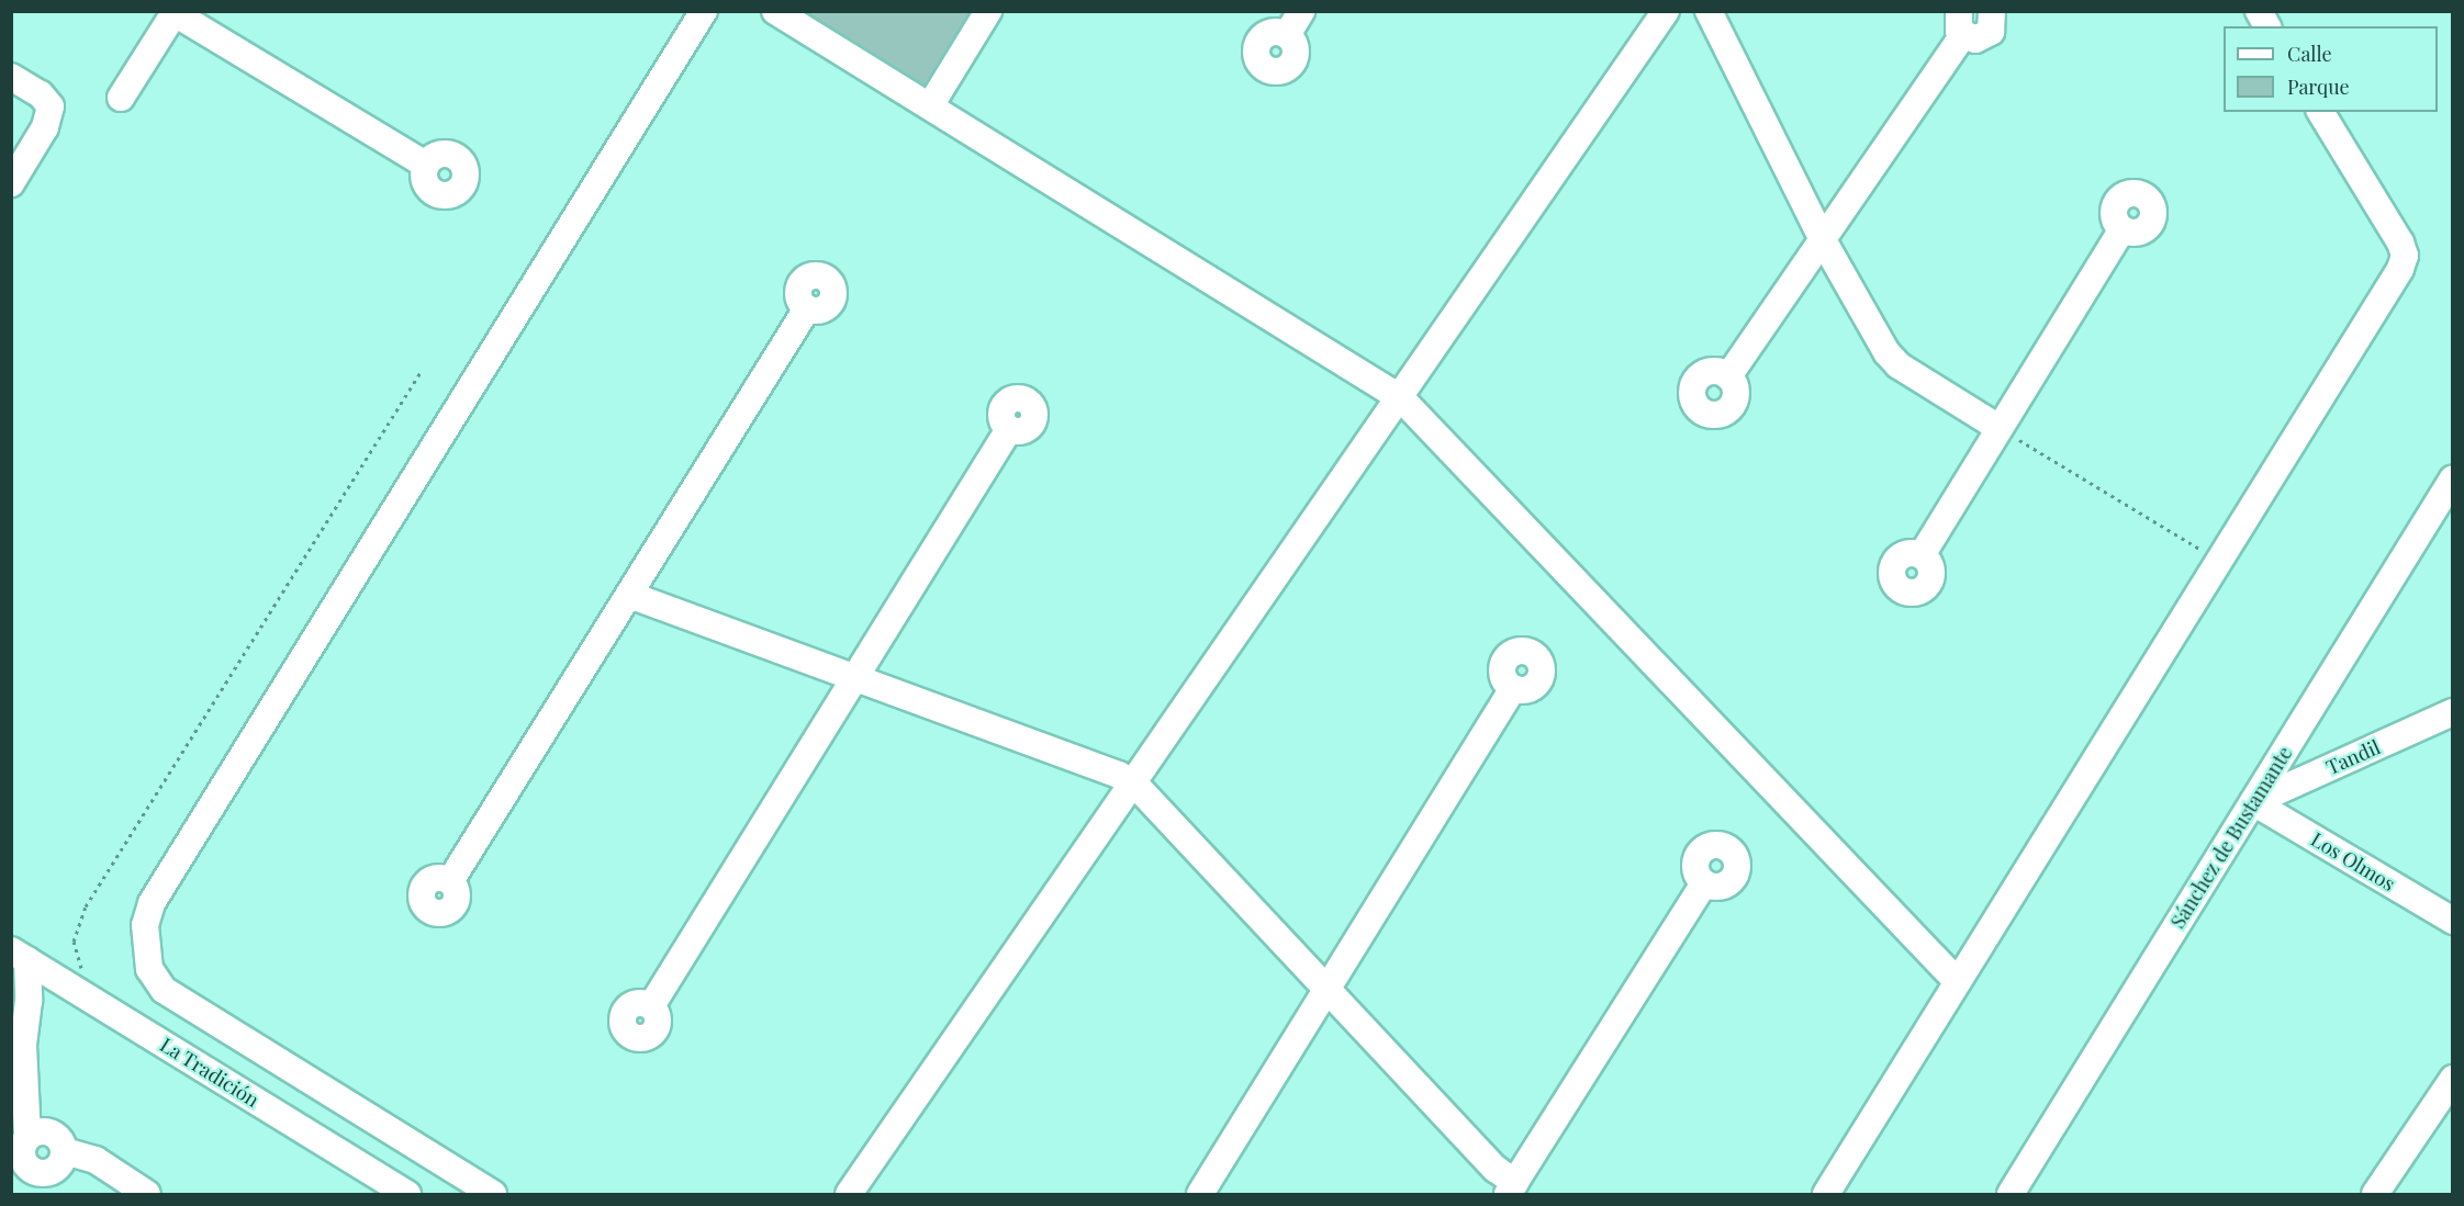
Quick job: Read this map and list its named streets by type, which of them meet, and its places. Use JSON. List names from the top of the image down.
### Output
{
  "streets": {
    "street": [
      "Tandil",
      "Sánchez de Bustamante",
      "Los Olmos",
      "La Tradición"
    ]
  },
  "crossings": [
    ["Tandil", "Sánchez de Bustamante"],
    ["Tandil", "Los Olmos"],
    ["Sánchez de Bustamante", "Los Olmos"]
  ],
  "legend": ["Calle", "Parque"]
}
